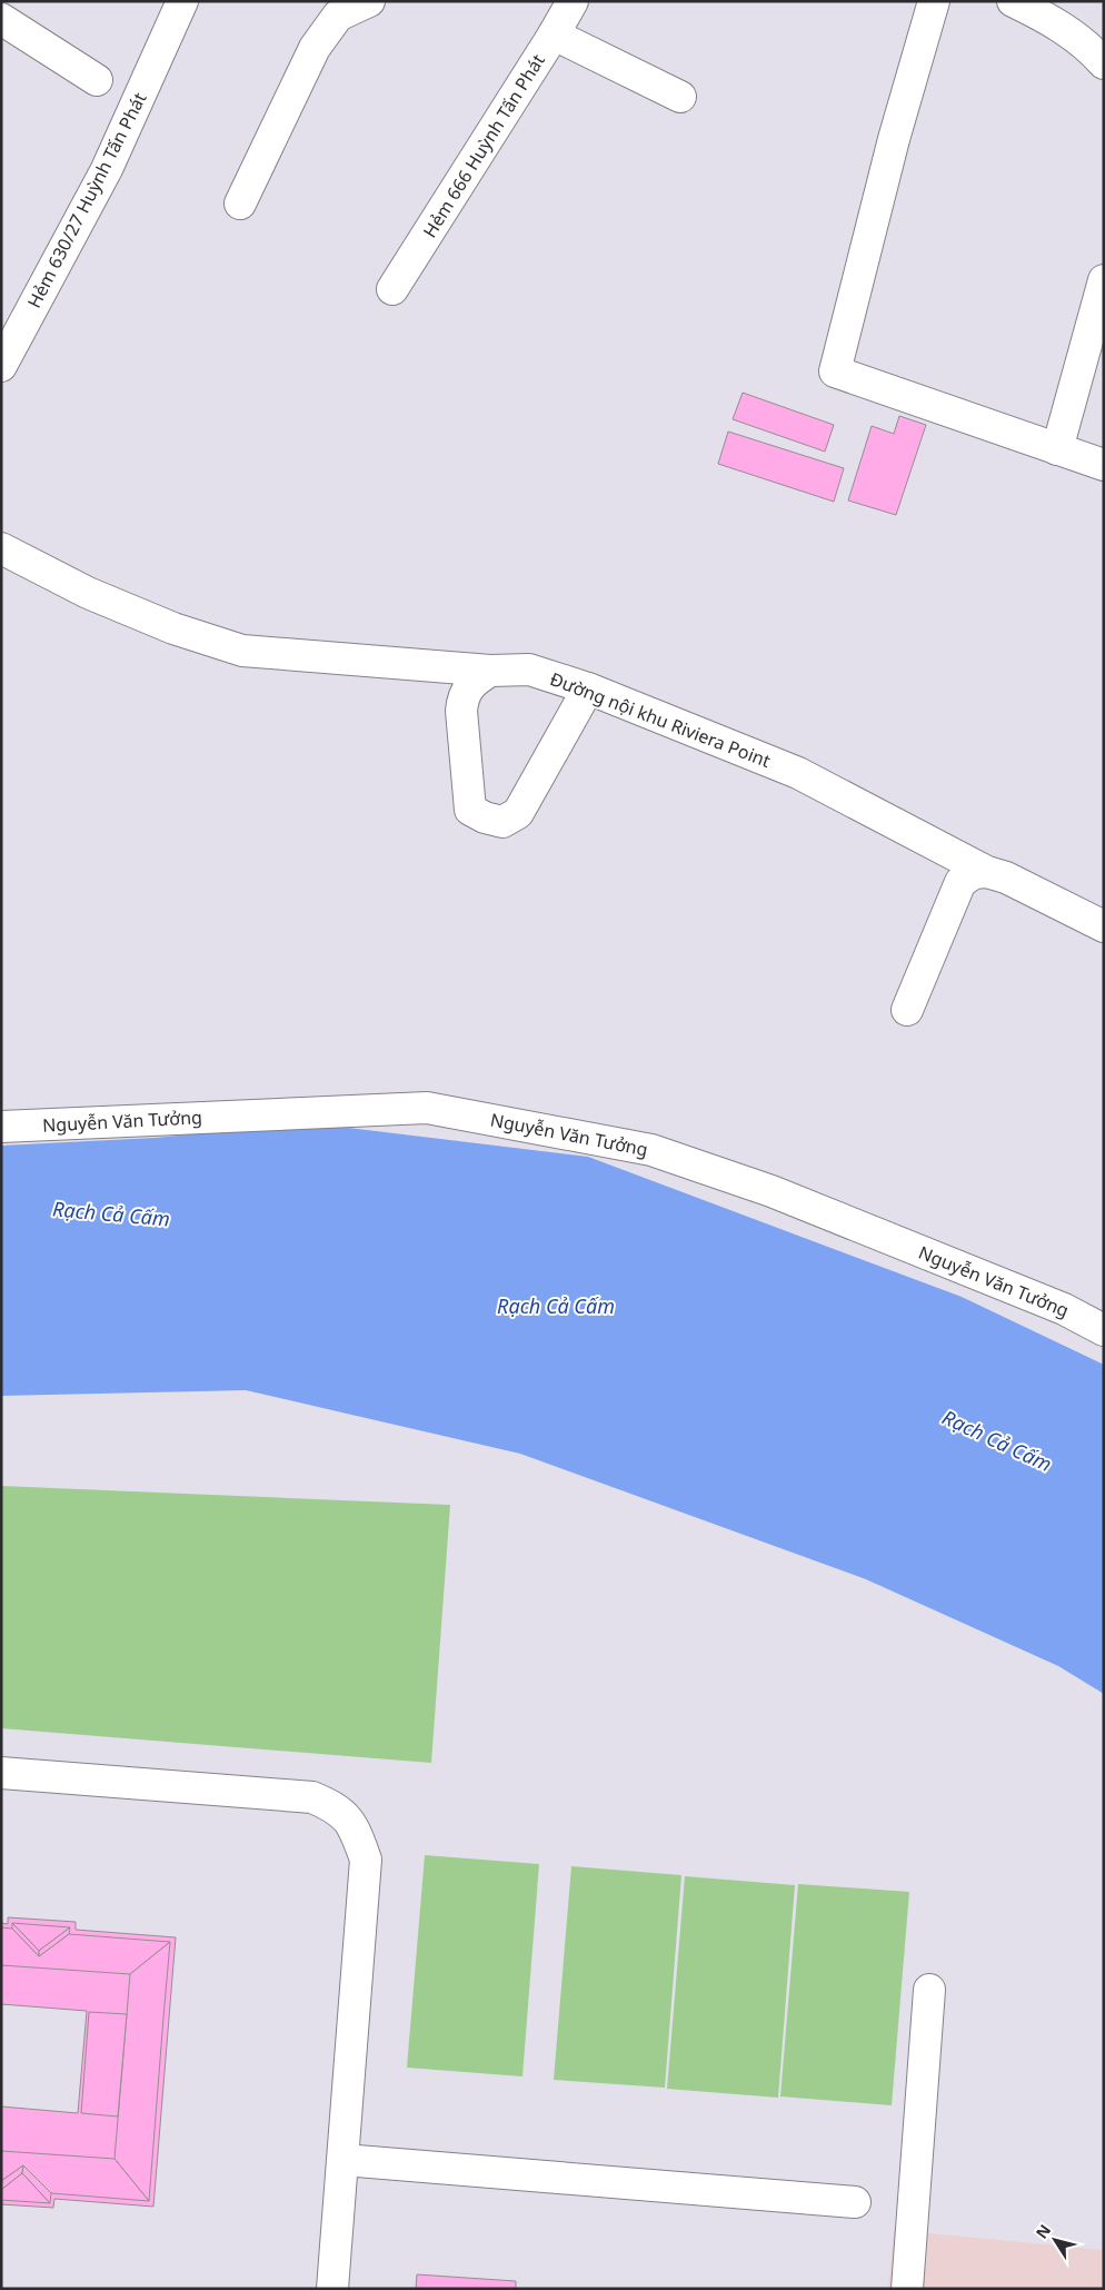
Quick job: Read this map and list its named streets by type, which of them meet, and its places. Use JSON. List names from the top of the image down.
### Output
{
  "streets": {
    "street": [
      "Hẻm 666 Huỳnh Tấn Phát",
      "Hẻm 630/27 Huỳnh Tấn Phát",
      "Đường nội khu Riviera Point",
      "Nguyễn Văn Tưởng"
    ]
  },
  "water": ["Rạch Cả Cấm"],
  "north": "top left"
}
